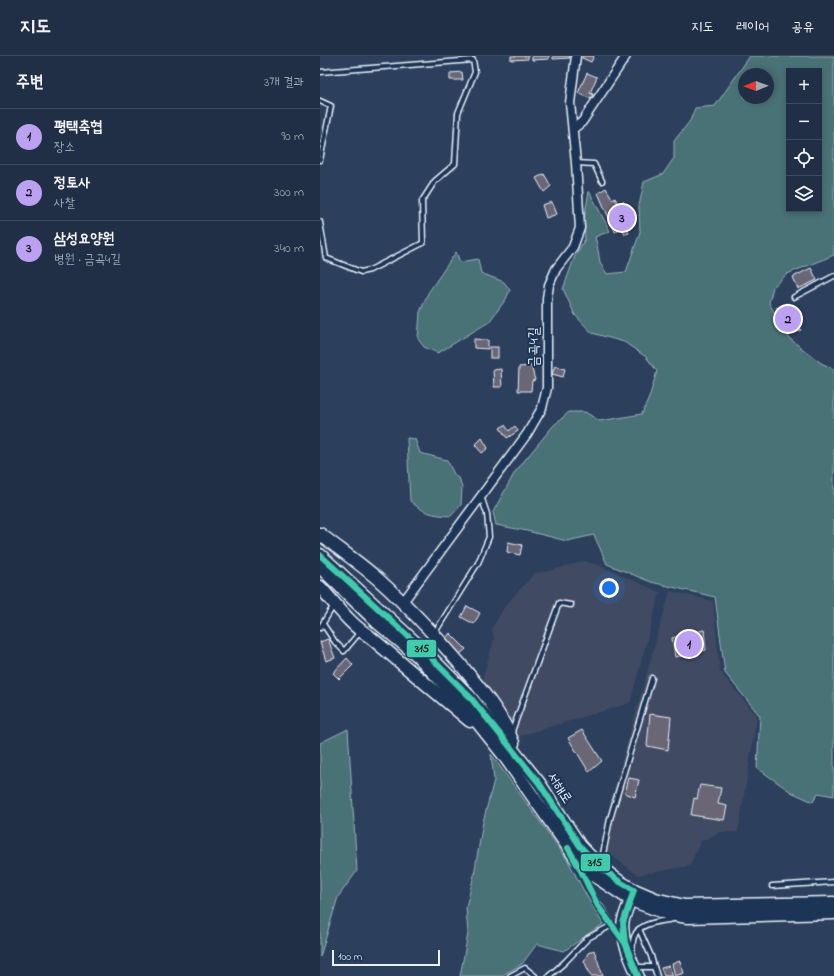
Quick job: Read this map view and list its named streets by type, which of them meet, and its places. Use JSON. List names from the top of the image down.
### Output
{
  "streets": {
    "main road": ["서해로"],
    "street": ["금곡4길"]
  },
  "lines": ["transit line 315"],
  "scale_bar": "100 m",
  "north": "left",
  "page": {
    "header": "지도",
    "nav": ["지도", "레이어", "공유"],
    "heading": ["주변", "3개 결과"],
    "map_buttons": ["+", "−"],
    "list": [
      {
        "mark": "1",
        "name": "평택축협",
        "note": "장소",
        "value": "90 m"
      },
      {
        "mark": "2",
        "name": "정토사",
        "note": "사찰",
        "value": "300 m"
      },
      {
        "mark": "3",
        "name": "삼성요양원",
        "note": "병원 · 금곡4길",
        "value": "340 m"
      }
    ],
    "pins": ["3", "2", "1"],
    "scale": "100 m"
  }
}
